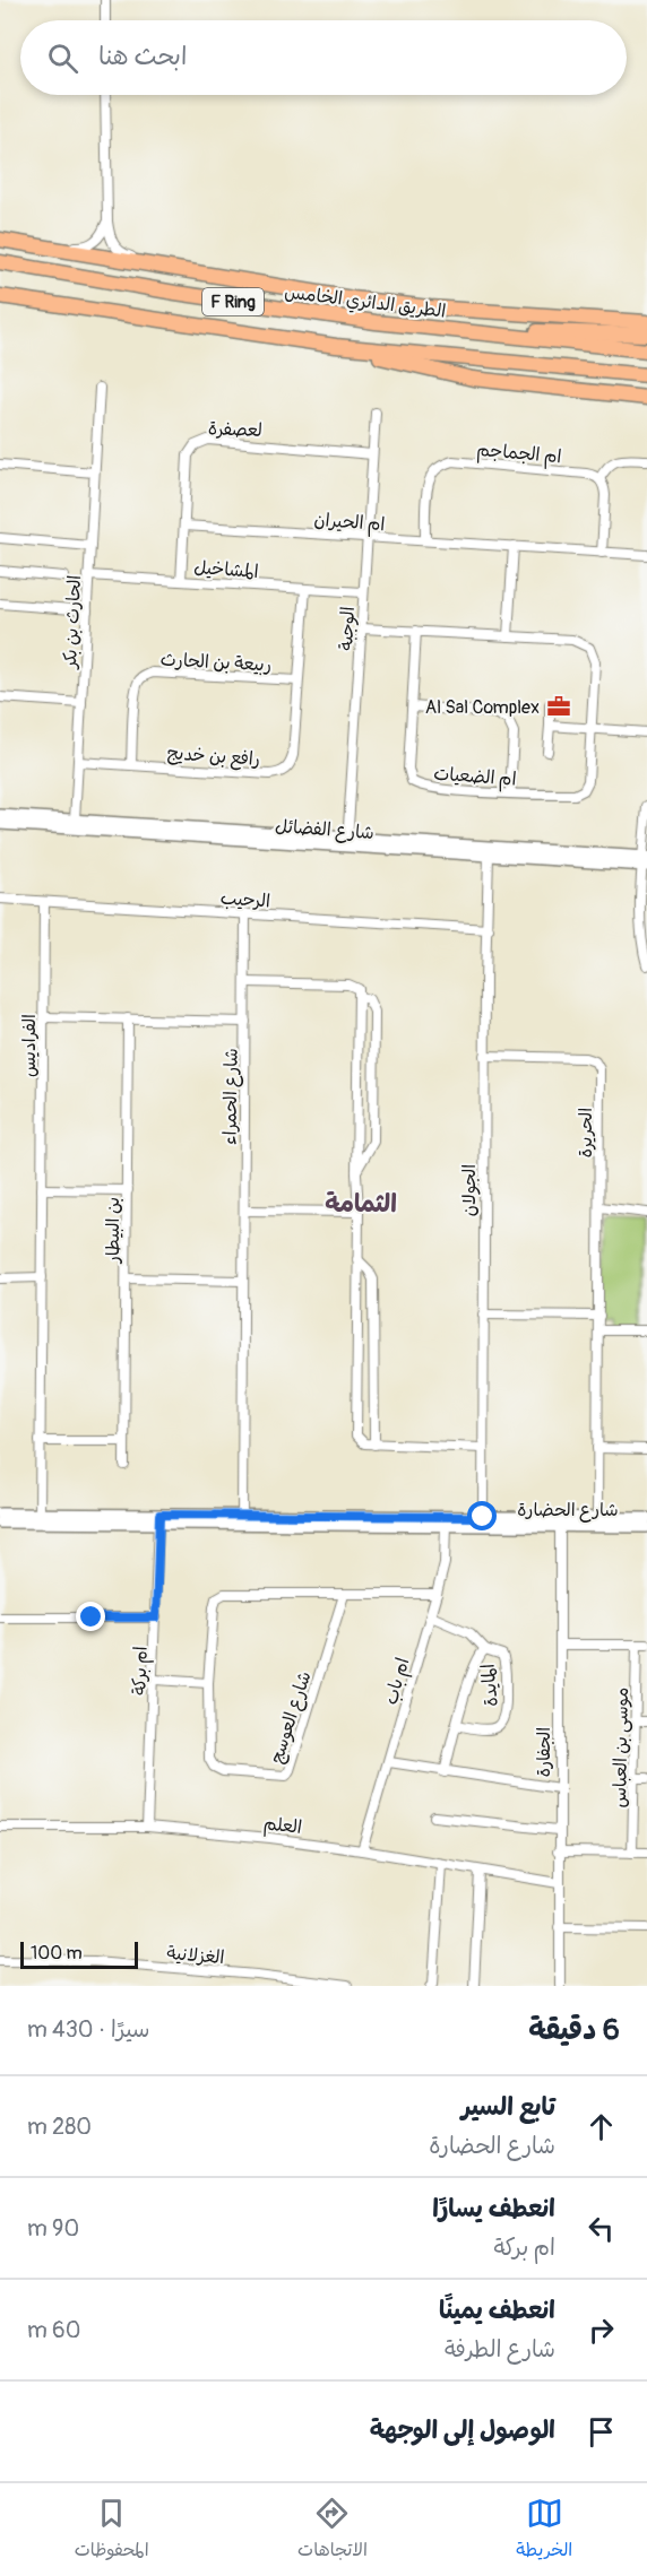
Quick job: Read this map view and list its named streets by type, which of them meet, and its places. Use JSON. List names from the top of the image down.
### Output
{
  "streets": {
    "highway": ["الطريق الدائري الخامس", "F Ring"],
    "street": [
      "لعصفرة",
      "ام الجماجم",
      "ام الحيران",
      "المشاخيل",
      "الحارث بن بكر",
      "الوجبة",
      "ربيعة بن الحارث",
      "رافع بن خديج",
      "ام الضعيات",
      "شارع الفضائل",
      "الرحيب",
      "الفراديس",
      "شارع الحمراء",
      "الحريرة",
      "الجولان",
      "بن البيطار",
      "شارع الحضارة",
      "ام بركة",
      "ام باب",
      "المايدة",
      "شارع العوسج",
      "موسى بن العباس",
      "الجفارة",
      "العلم",
      "الغزلانية"
    ]
  },
  "crossings": [
    ["لعصفرة", "ام الحيران"],
    ["لعصفرة", "المشاخيل"],
    ["لعصفرة", "الوجبة"],
    ["ام الجماجم", "ام الحيران"],
    ["ام الحيران", "الوجبة"],
    ["المشاخيل", "الحارث بن بكر"],
    ["المشاخيل", "الوجبة"],
    ["المشاخيل", "رافع بن خديج"],
    ["الحارث بن بكر", "رافع بن خديج"],
    ["الوجبة", "ام الضعيات"],
    ["الوجبة", "شارع الفضائل"],
    ["ربيعة بن الحارث", "رافع بن خديج"],
    ["شارع الفضائل", "الجولان"],
    ["الرحيب", "الفراديس"],
    ["الرحيب", "شارع الحمراء"],
    ["الرحيب", "الجولان"],
    ["الفراديس", "شارع الحضارة"],
    ["شارع الحمراء", "شارع الحضارة"],
    ["الحريرة", "الجولان"],
    ["الحريرة", "شارع الحضارة"],
    ["الجولان", "شارع الحضارة"],
    ["شارع الحضارة", "ام بركة"],
    ["شارع الحضارة", "ام باب"],
    ["شارع الحضارة", "الجفارة"],
    ["ام بركة", "العلم"],
    ["ام باب", "شارع العوسج"],
    ["ام باب", "العلم"],
    ["الجفارة", "العلم"]
  ],
  "districts": ["الثمامة"],
  "places": {
    "office": ["Al Sal Complex"]
  },
  "scale_bar": "100 m",
  "page": {
    "search": "ابحث هنا",
    "scale": "100 m",
    "heading": ["6 دقيقة", "سيرًا · 430 m"],
    "list": [
      ["تابع السير", "شارع الحضارة", "280 m"],
      ["انعطف يسارًا", "ام بركة", "90 m"],
      ["انعطف يمينًا", "شارع الطرفة", "60 m"],
      "الوصول إلى الوجهة"
    ],
    "nav": ["الخريطة", "الاتجاهات", "المحفوظات"]
  }
}
